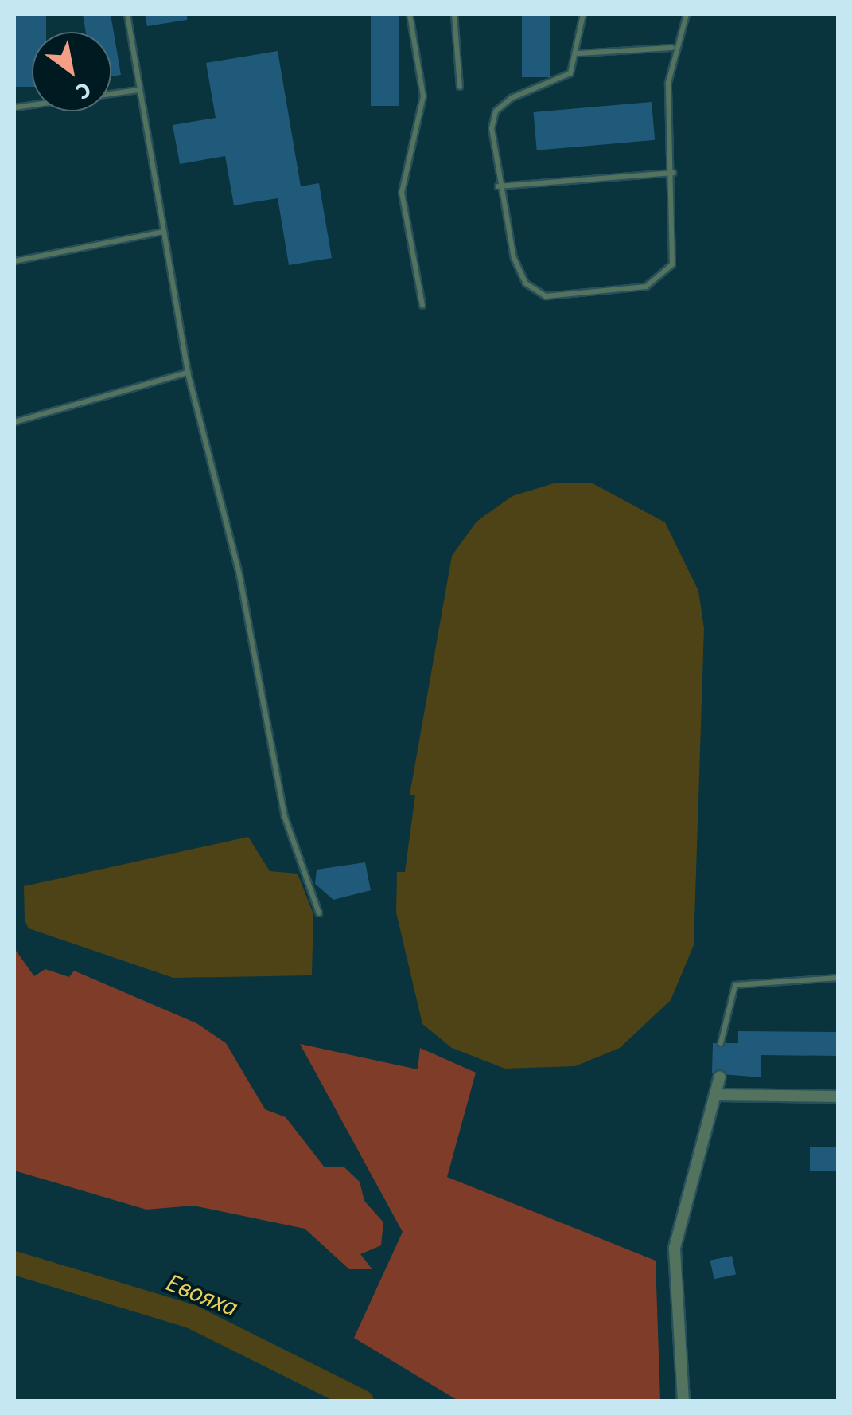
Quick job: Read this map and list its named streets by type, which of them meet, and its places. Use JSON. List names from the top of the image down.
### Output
{
  "water": ["Евояха"],
  "north": "bottom right"
}
